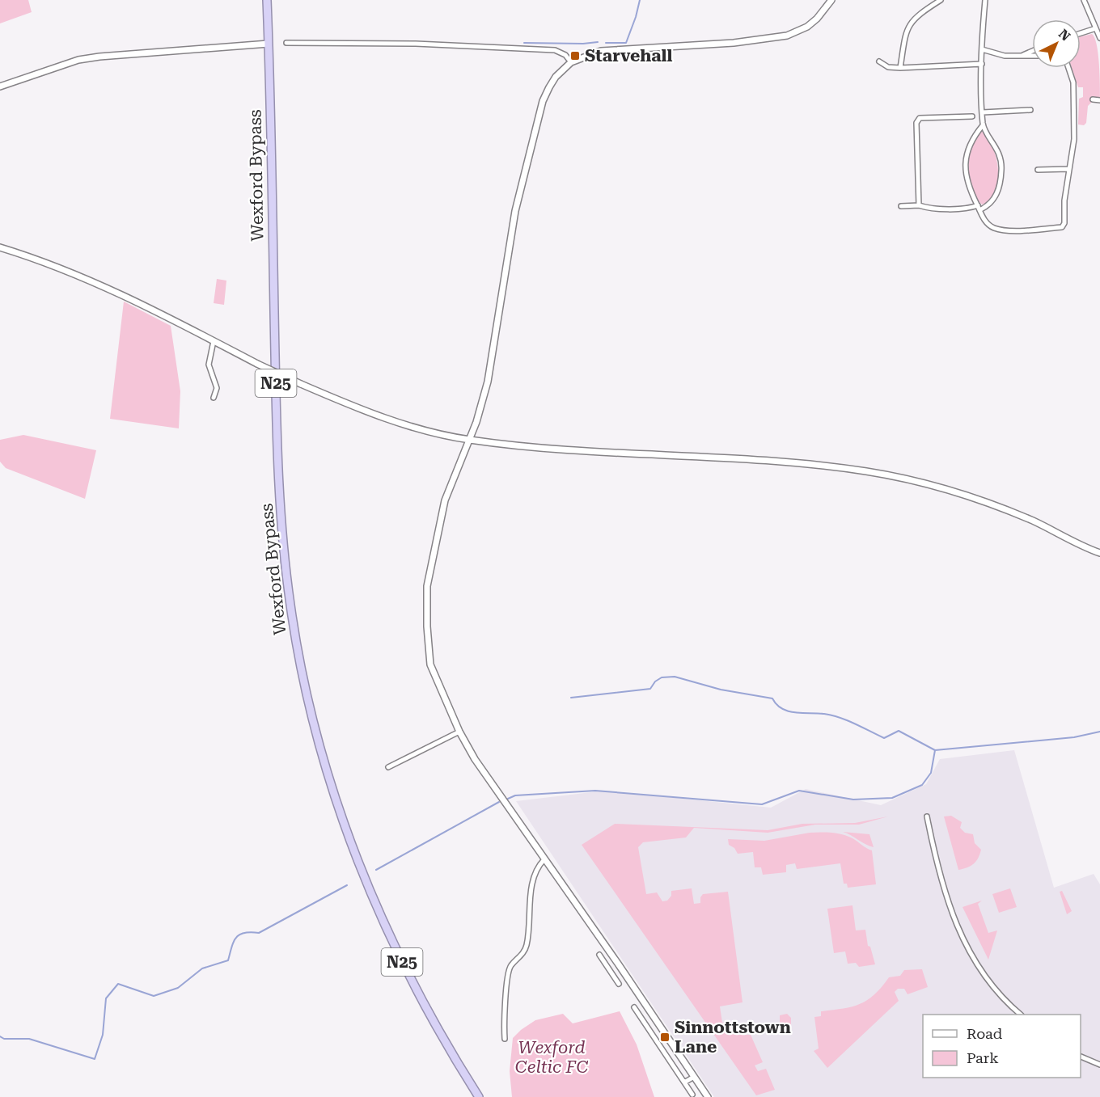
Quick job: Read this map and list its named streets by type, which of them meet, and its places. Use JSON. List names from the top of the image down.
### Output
{
  "streets": {
    "highway": ["Wexford Bypass", "N25"]
  },
  "parks": ["Wexford Celtic FC"],
  "places": {
    "transit": ["Starvehall", "Sinnottstown Lane"]
  },
  "legend": ["Road", "Park"],
  "north": "top right"
}
